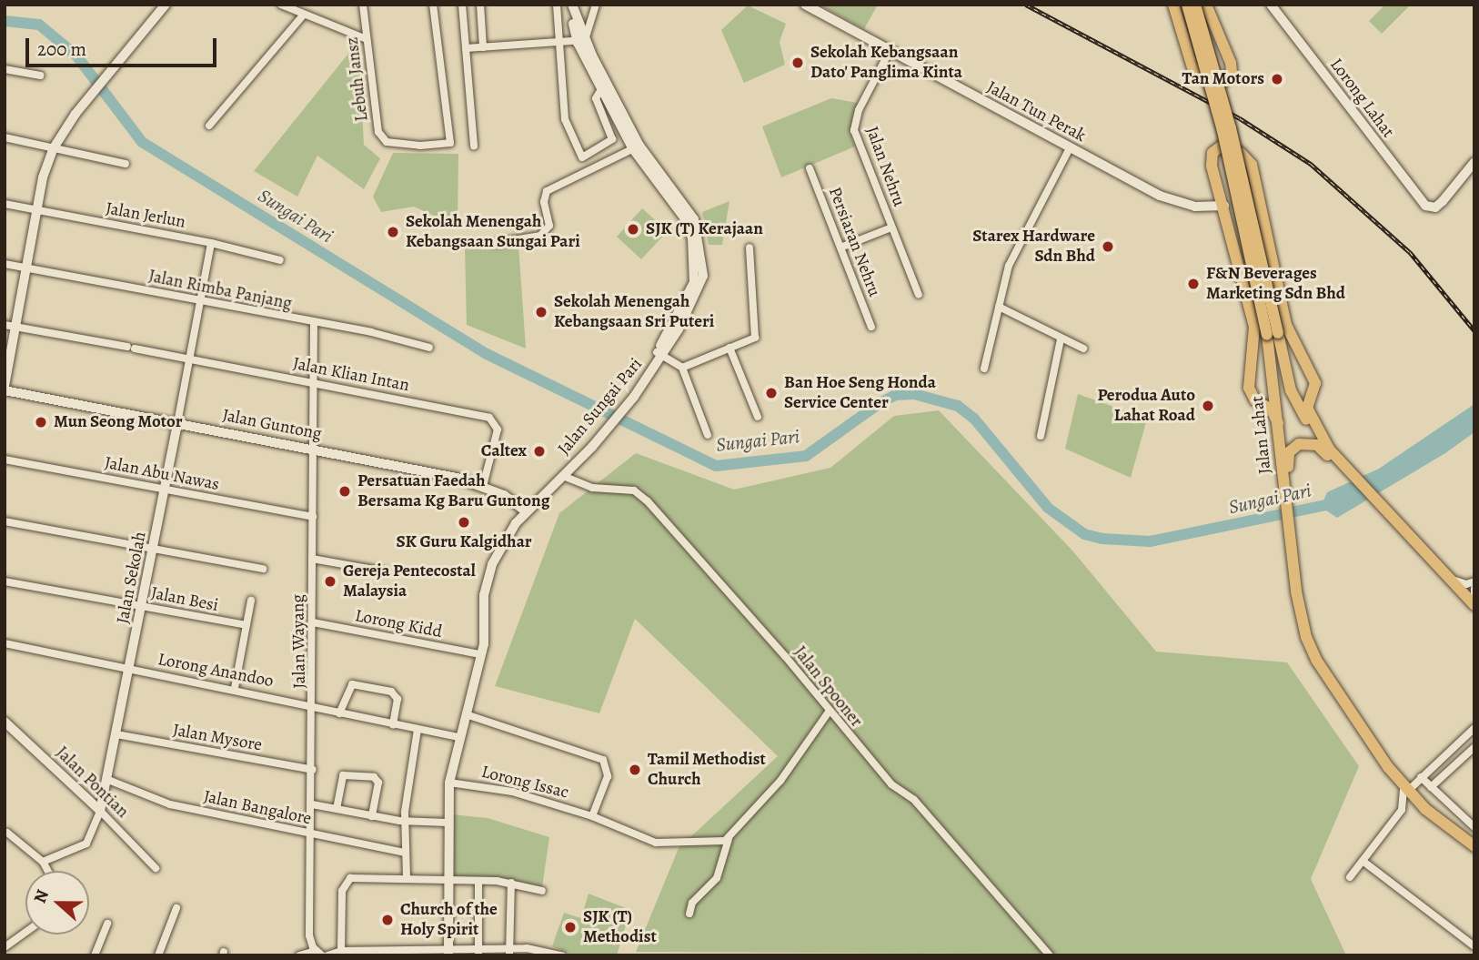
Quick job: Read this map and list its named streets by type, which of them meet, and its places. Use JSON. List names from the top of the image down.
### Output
{
  "streets": {
    "main road": ["Jalan Tun Perak", "Jalan Sungai Pari", "Jalan Lahat"],
    "street": [
      "Lebuh Jansz",
      "Lorong Lahat",
      "Jalan Nehru",
      "Jalan Jerlun",
      "Persiaran Nehru",
      "Jalan Rimba Panjang",
      "Jalan Klian Intan",
      "Jalan Guntong",
      "Jalan Abu Nawas",
      "Jalan Sekolah",
      "Jalan Besi",
      "Lorong Kidd",
      "Jalan Wayang",
      "Lorong Anandoo",
      "Jalan Spooner",
      "Jalan Mysore",
      "Jalan Pontian",
      "Lorong Issac",
      "Jalan Bangalore"
    ]
  },
  "crossings": [
    ["Jalan Tun Perak", "Jalan Nehru"],
    ["Jalan Jerlun", "Jalan Sekolah"],
    ["Jalan Rimba Panjang", "Jalan Sekolah"],
    ["Jalan Rimba Panjang", "Jalan Wayang"],
    ["Jalan Klian Intan", "Jalan Guntong"],
    ["Jalan Klian Intan", "Jalan Sekolah"],
    ["Jalan Klian Intan", "Jalan Wayang"],
    ["Jalan Sungai Pari", "Jalan Guntong"],
    ["Jalan Sungai Pari", "Lorong Kidd"],
    ["Jalan Sungai Pari", "Lorong Anandoo"],
    ["Jalan Sungai Pari", "Jalan Spooner"],
    ["Jalan Sungai Pari", "Lorong Issac"],
    ["Jalan Guntong", "Jalan Sekolah"],
    ["Jalan Guntong", "Jalan Wayang"],
    ["Jalan Abu Nawas", "Jalan Sekolah"],
    ["Jalan Abu Nawas", "Jalan Wayang"],
    ["Jalan Sekolah", "Jalan Besi"],
    ["Jalan Sekolah", "Lorong Anandoo"],
    ["Jalan Sekolah", "Jalan Mysore"],
    ["Jalan Sekolah", "Jalan Pontian"],
    ["Jalan Sekolah", "Jalan Bangalore"],
    ["Lorong Kidd", "Jalan Wayang"],
    ["Jalan Wayang", "Lorong Anandoo"],
    ["Jalan Wayang", "Jalan Mysore"],
    ["Jalan Wayang", "Jalan Bangalore"]
  ],
  "water": ["Sungai Pari"],
  "places": [
    "Sekolah Kebangsaan Dato' Panglima Kinta",
    "Tan Motors",
    "SJK (T) Kerajaan",
    "Sekolah Menengah Kebangsaan Sungai Pari",
    "Starex Hardware Sdn Bhd",
    "F&N Beverages Marketing Sdn Bhd",
    "Sekolah Menengah Kebangsaan Sri Puteri",
    "Ban Hoe Seng Honda Service Center",
    "Perodua Auto Lahat Road",
    "Mun Seong Motor",
    "Caltex",
    "Persatuan Faedah Bersama Kg Baru Guntong",
    "SK Guru Kalgidhar",
    "Gereja Pentecostal Malaysia",
    "Tamil Methodist Church",
    "Church of the Holy Spirit",
    "SJK (T) Methodist"
  ],
  "scale_bar": "200 m",
  "north": "left"
}
